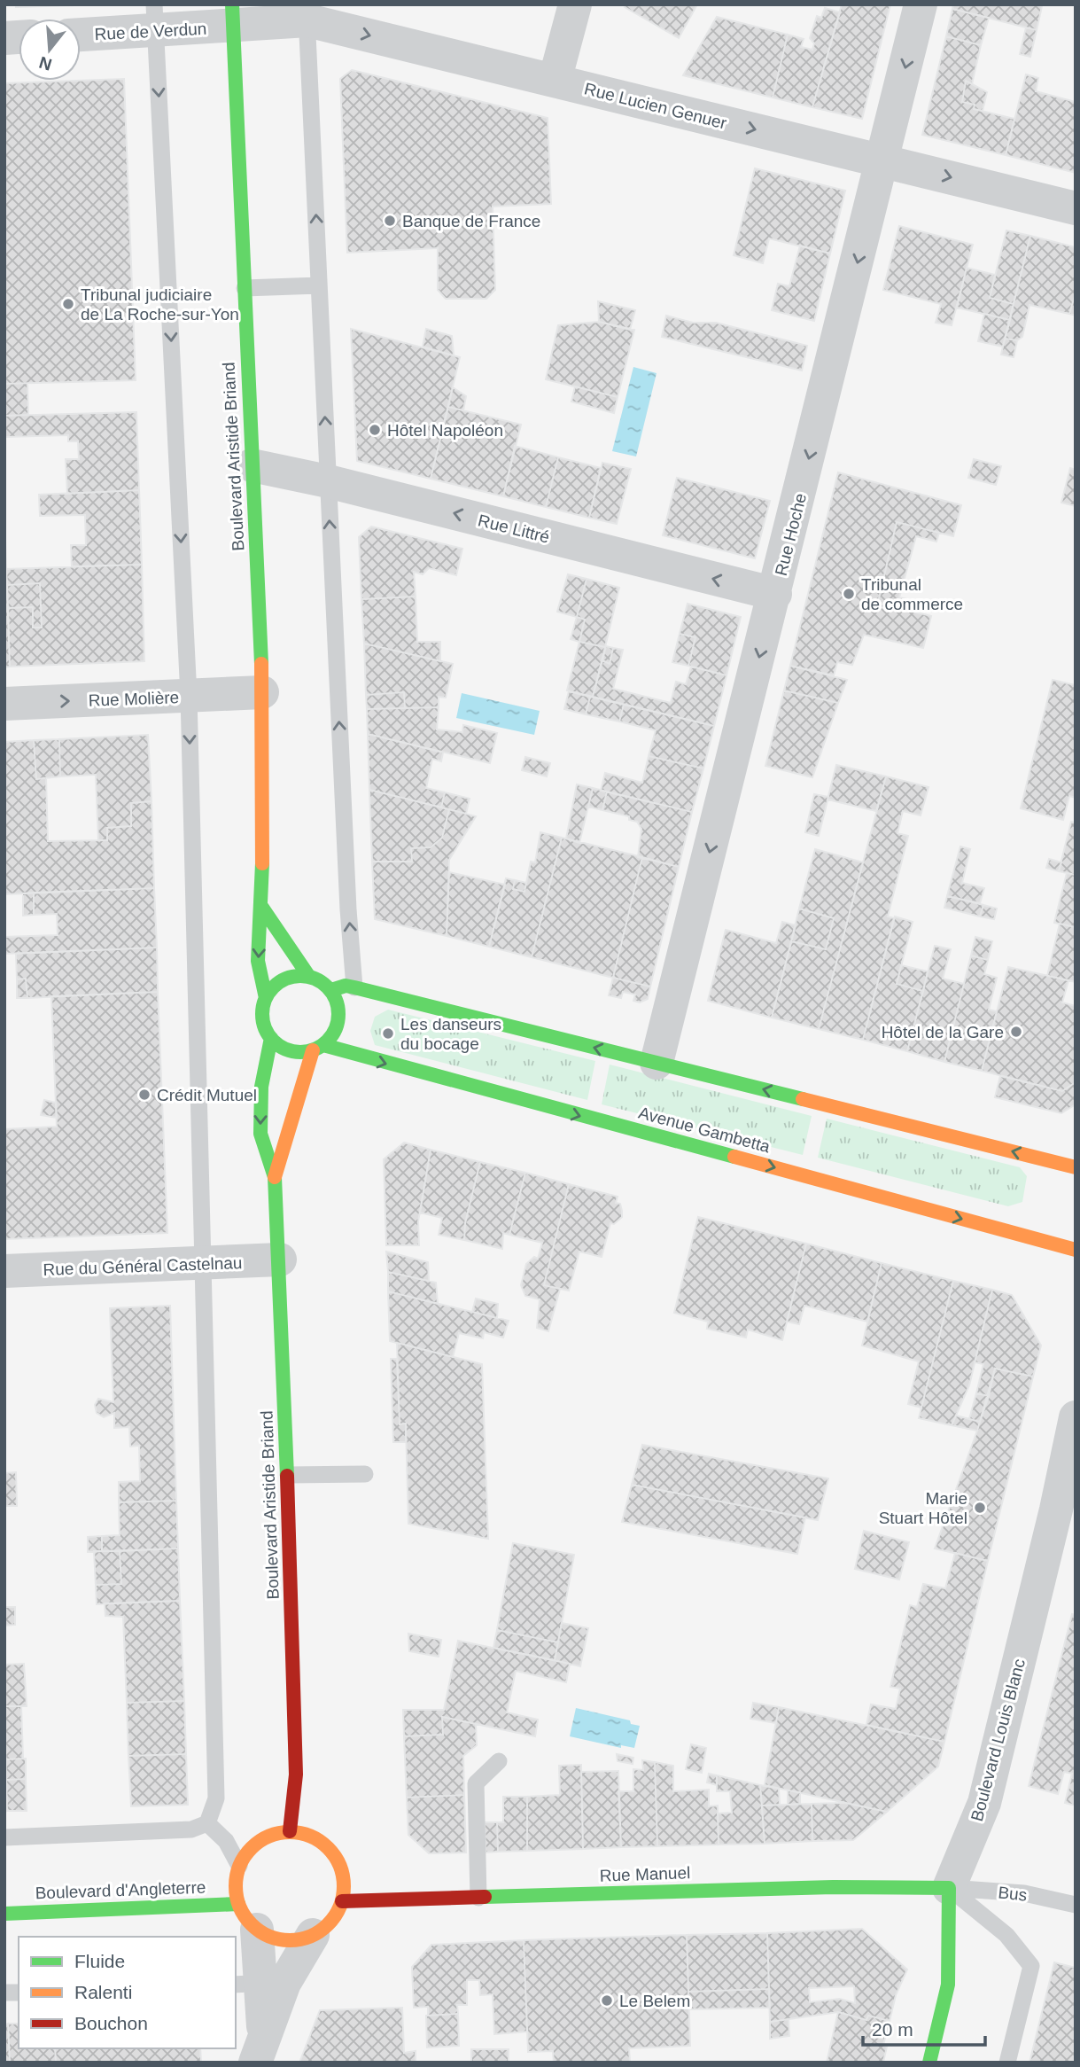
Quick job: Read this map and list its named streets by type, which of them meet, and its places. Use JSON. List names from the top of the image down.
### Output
{
  "streets": {
    "main road": [
      "Boulevard Aristide Briand",
      "Avenue Gambetta",
      "Boulevard Louis Blanc",
      "Rue Manuel",
      "Boulevard d'Angleterre"
    ],
    "street": [
      "Rue de Verdun",
      "Rue Lucien Genuer",
      "Rue Littré",
      "Rue Hoche",
      "Rue Molière",
      "Rue du Général Castelnau"
    ],
    "lane": ["Bus"]
  },
  "crossings": [
    ["Rue de Verdun", "Rue Lucien Genuer"],
    ["Rue de Verdun", "Boulevard Aristide Briand"],
    ["Rue Lucien Genuer", "Boulevard Aristide Briand"],
    ["Rue Lucien Genuer", "Rue Hoche"],
    ["Boulevard Aristide Briand", "Rue Littré"],
    ["Boulevard Aristide Briand", "Rue Molière"],
    ["Boulevard Aristide Briand", "Avenue Gambetta"],
    ["Boulevard Aristide Briand", "Rue du Général Castelnau"],
    ["Boulevard Aristide Briand", "Rue Manuel"],
    ["Boulevard Aristide Briand", "Boulevard d'Angleterre"],
    ["Rue Littré", "Rue Hoche"],
    ["Boulevard Louis Blanc", "Rue Manuel"],
    ["Boulevard Louis Blanc", "Bus"],
    ["Rue Manuel", "Boulevard d'Angleterre"],
    ["Rue Manuel", "Bus"]
  ],
  "one_way": [
    "Rue Lucien Genuer",
    "Rue Littré",
    "Rue Hoche",
    "Rue Molière"
  ],
  "places": [
    "Banque de France",
    "Tribunal judiciaire de La Roche-sur-Yon",
    "Hôtel Napoléon",
    "Tribunal de commerce",
    "Hôtel de la Gare",
    "Les danseurs du bocage",
    "Crédit Mutuel",
    "Marie Stuart Hôtel",
    "Le Belem"
  ],
  "legend": ["Fluide", "Ralenti", "Bouchon"],
  "scale_bar": "20 m",
  "north": "bottom"
}
